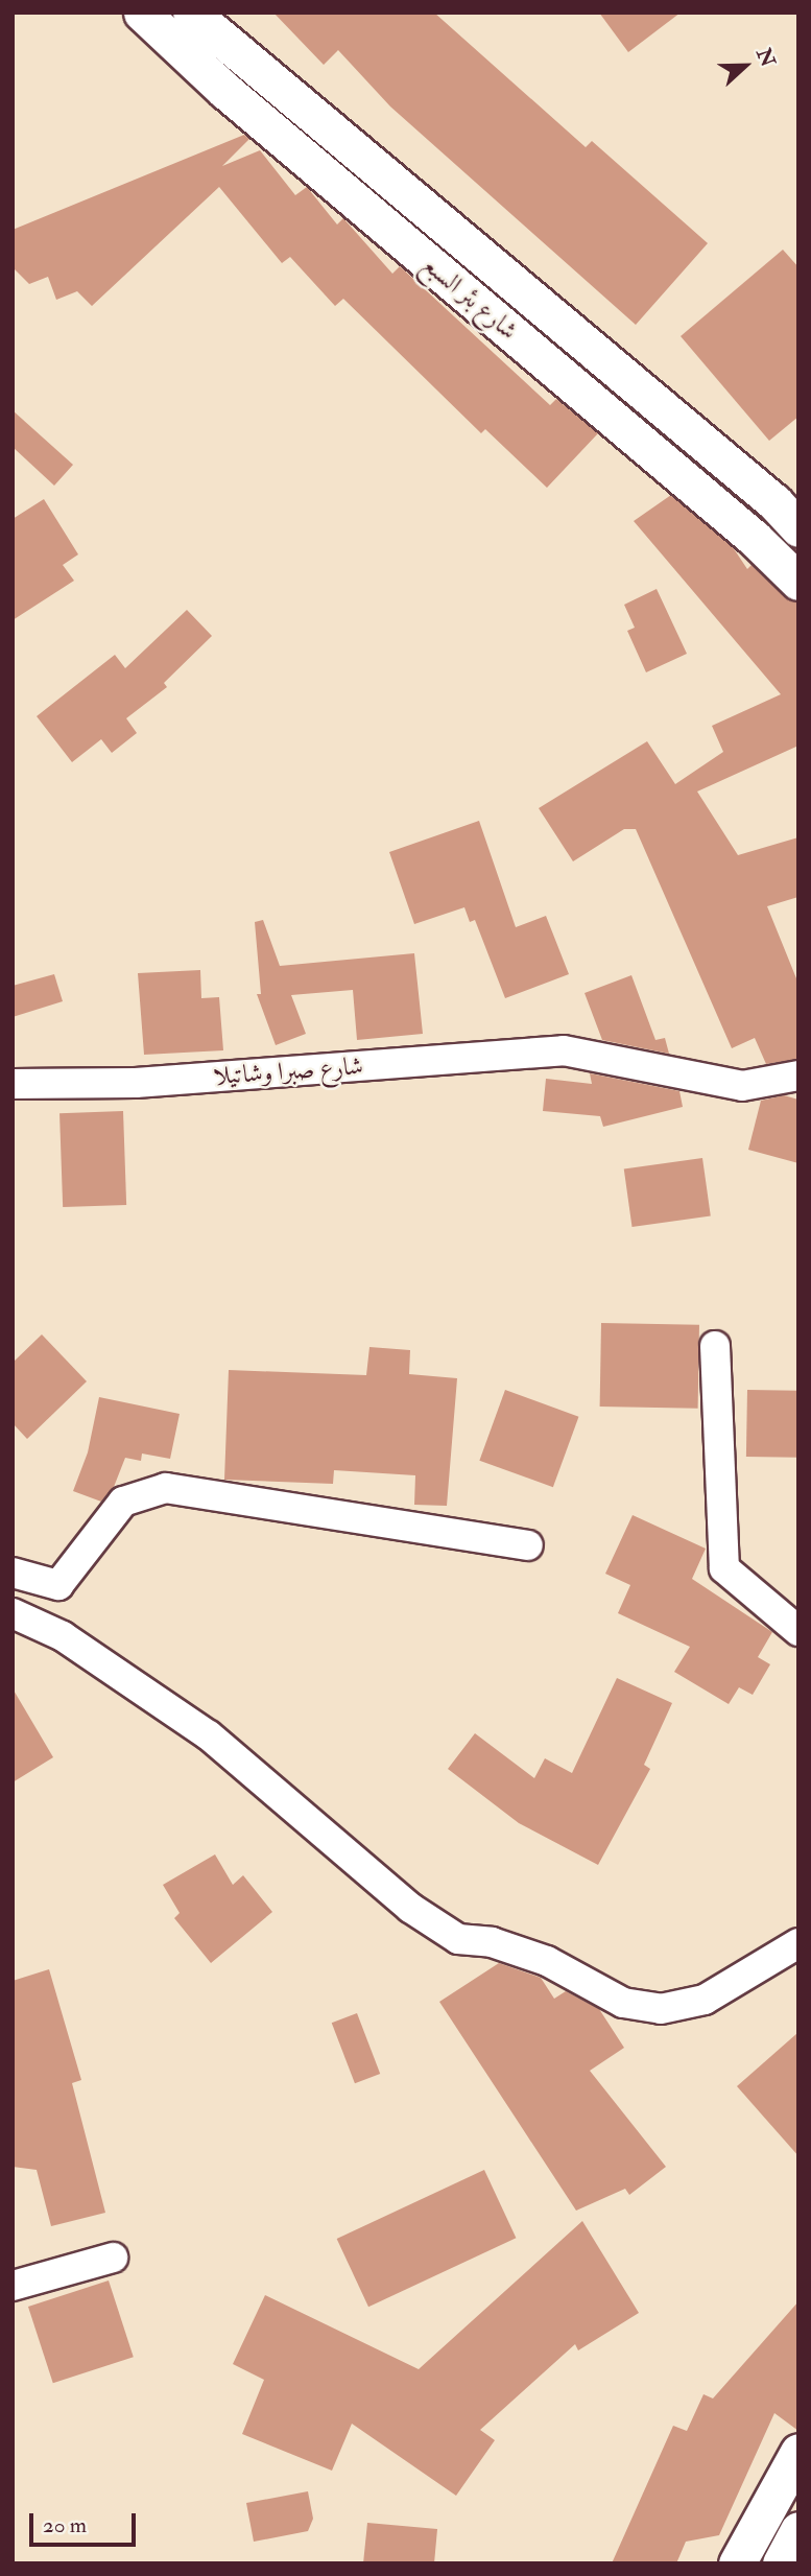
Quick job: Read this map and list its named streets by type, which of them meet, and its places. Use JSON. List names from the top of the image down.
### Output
{
  "streets": {
    "street": ["شارع بئر السبع", "شارع صبرا وشاتيلا"]
  },
  "scale_bar": "20 m",
  "north": "right"
}
